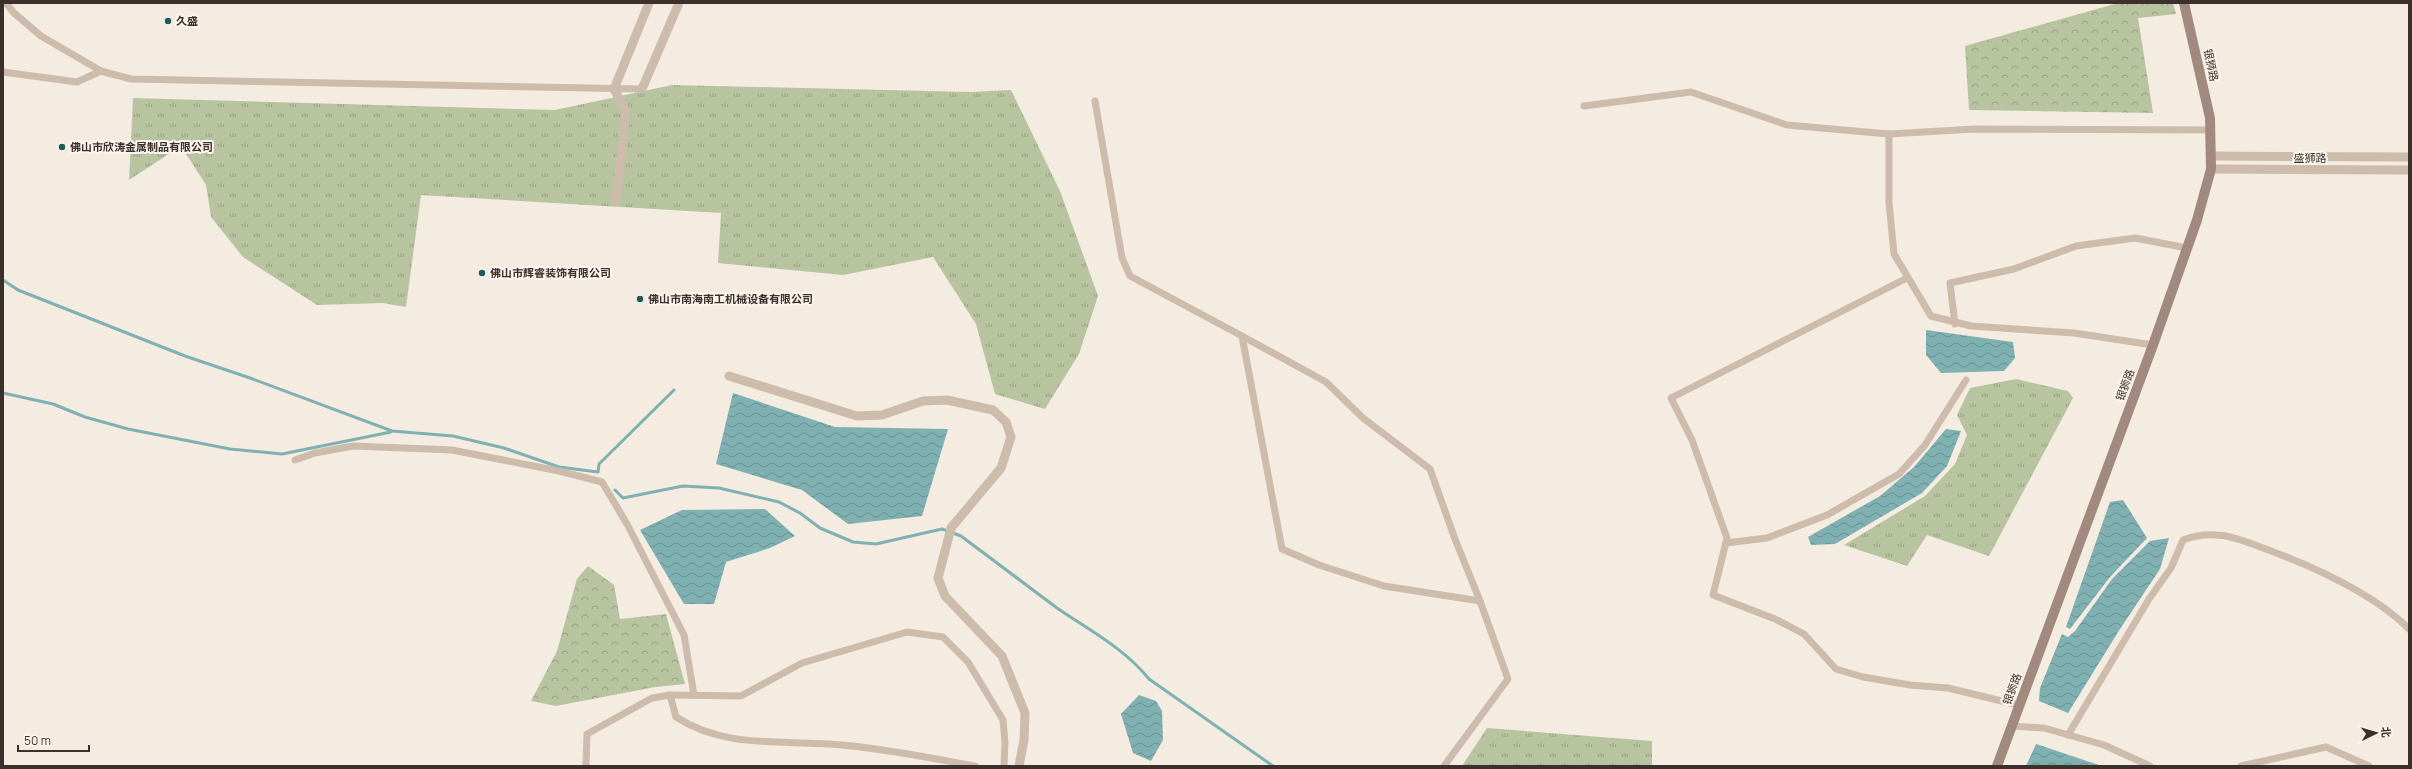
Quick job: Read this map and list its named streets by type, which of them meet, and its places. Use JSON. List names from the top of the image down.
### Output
{
  "streets": {
    "main road": ["银狮路"],
    "street": ["盛狮路"]
  },
  "crossings": [
    ["银狮路", "盛狮路"]
  ],
  "places": [
    "久盛",
    "佛山市欣涛金属制品有限公司",
    "佛山市辉睿装饰有限公司",
    "佛山市南海南工机械设备有限公司"
  ],
  "scale_bar": "50 m",
  "north": "right"
}
